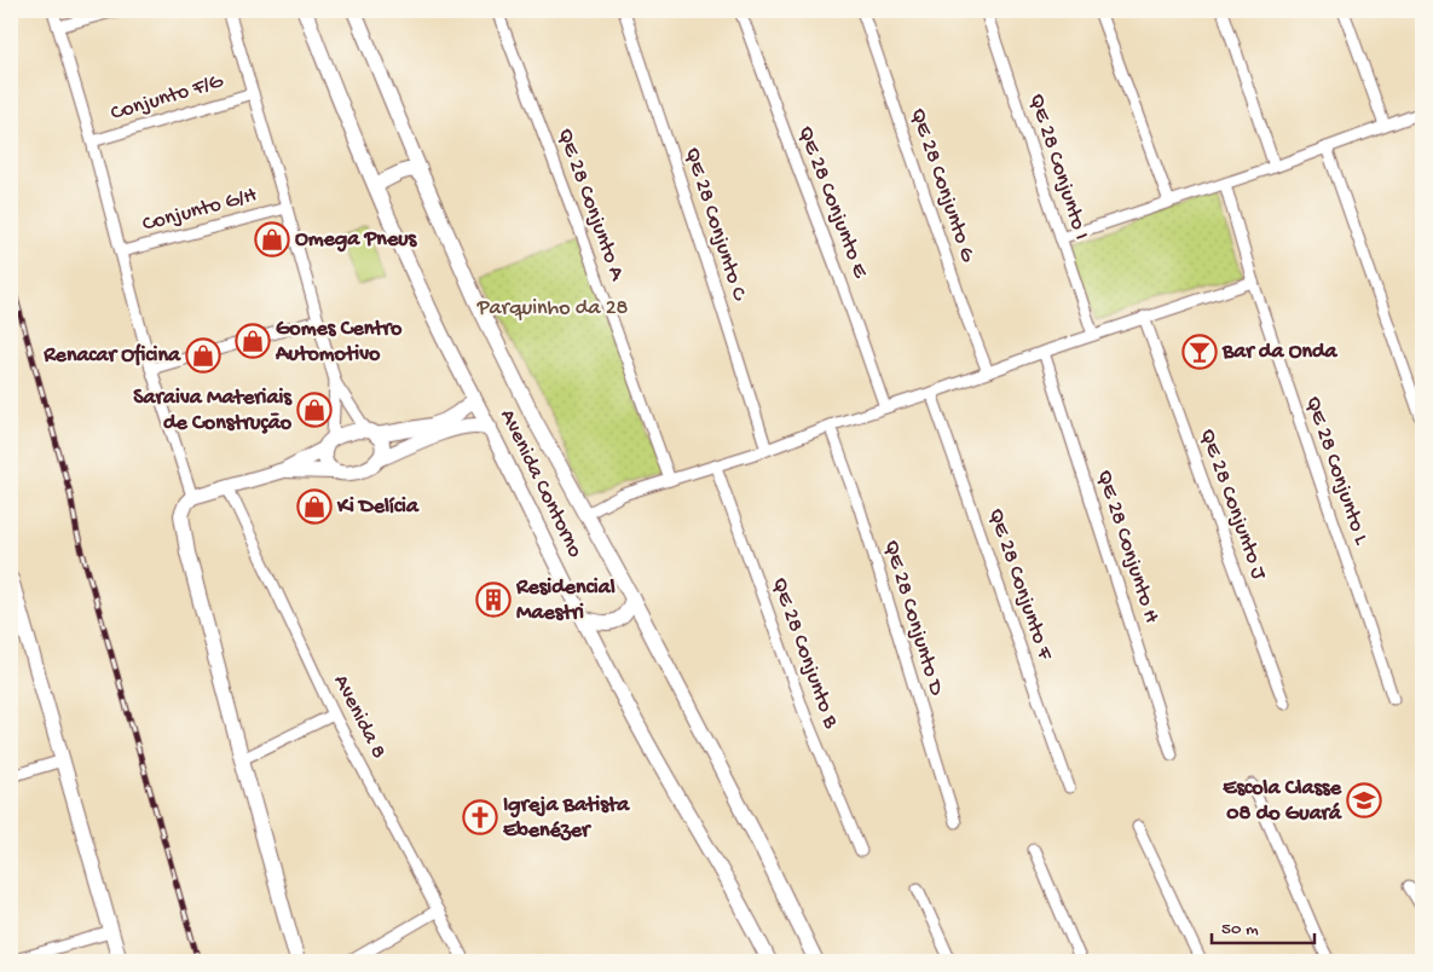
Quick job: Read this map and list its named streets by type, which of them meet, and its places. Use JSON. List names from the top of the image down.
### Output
{
  "streets": {
    "main road": ["Avenida Contorno"],
    "street": [
      "Conjunto F/G",
      "QE 28 Conjunto I",
      "QE 28 Conjunto G",
      "QE 28 Conjunto E",
      "QE 28 Conjunto A",
      "Conjunto G/H",
      "QE 28 Conjunto C",
      "QE 28 Conjunto L",
      "QE 28 Conjunto J",
      "QE 28 Conjunto H",
      "QE 28 Conjunto F",
      "QE 28 Conjunto D",
      "QE 28 Conjunto B",
      "Avenida 8"
    ]
  },
  "parks": ["Parquinho da 28"],
  "places": {
    "shop": [
      "Omega Pneus",
      "Gomes Centro Automotivo",
      "Renacar Oficina",
      "Saraiva Materiais de Construção",
      "Ki Delícia"
    ],
    "bar": ["Bar da Onda"],
    "building": ["Residencial Maestri"],
    "school or university": ["Escola Classe 08 do Guará"],
    "church": ["Igreja Batista Ebenézer"]
  },
  "scale_bar": "50 m"
}
